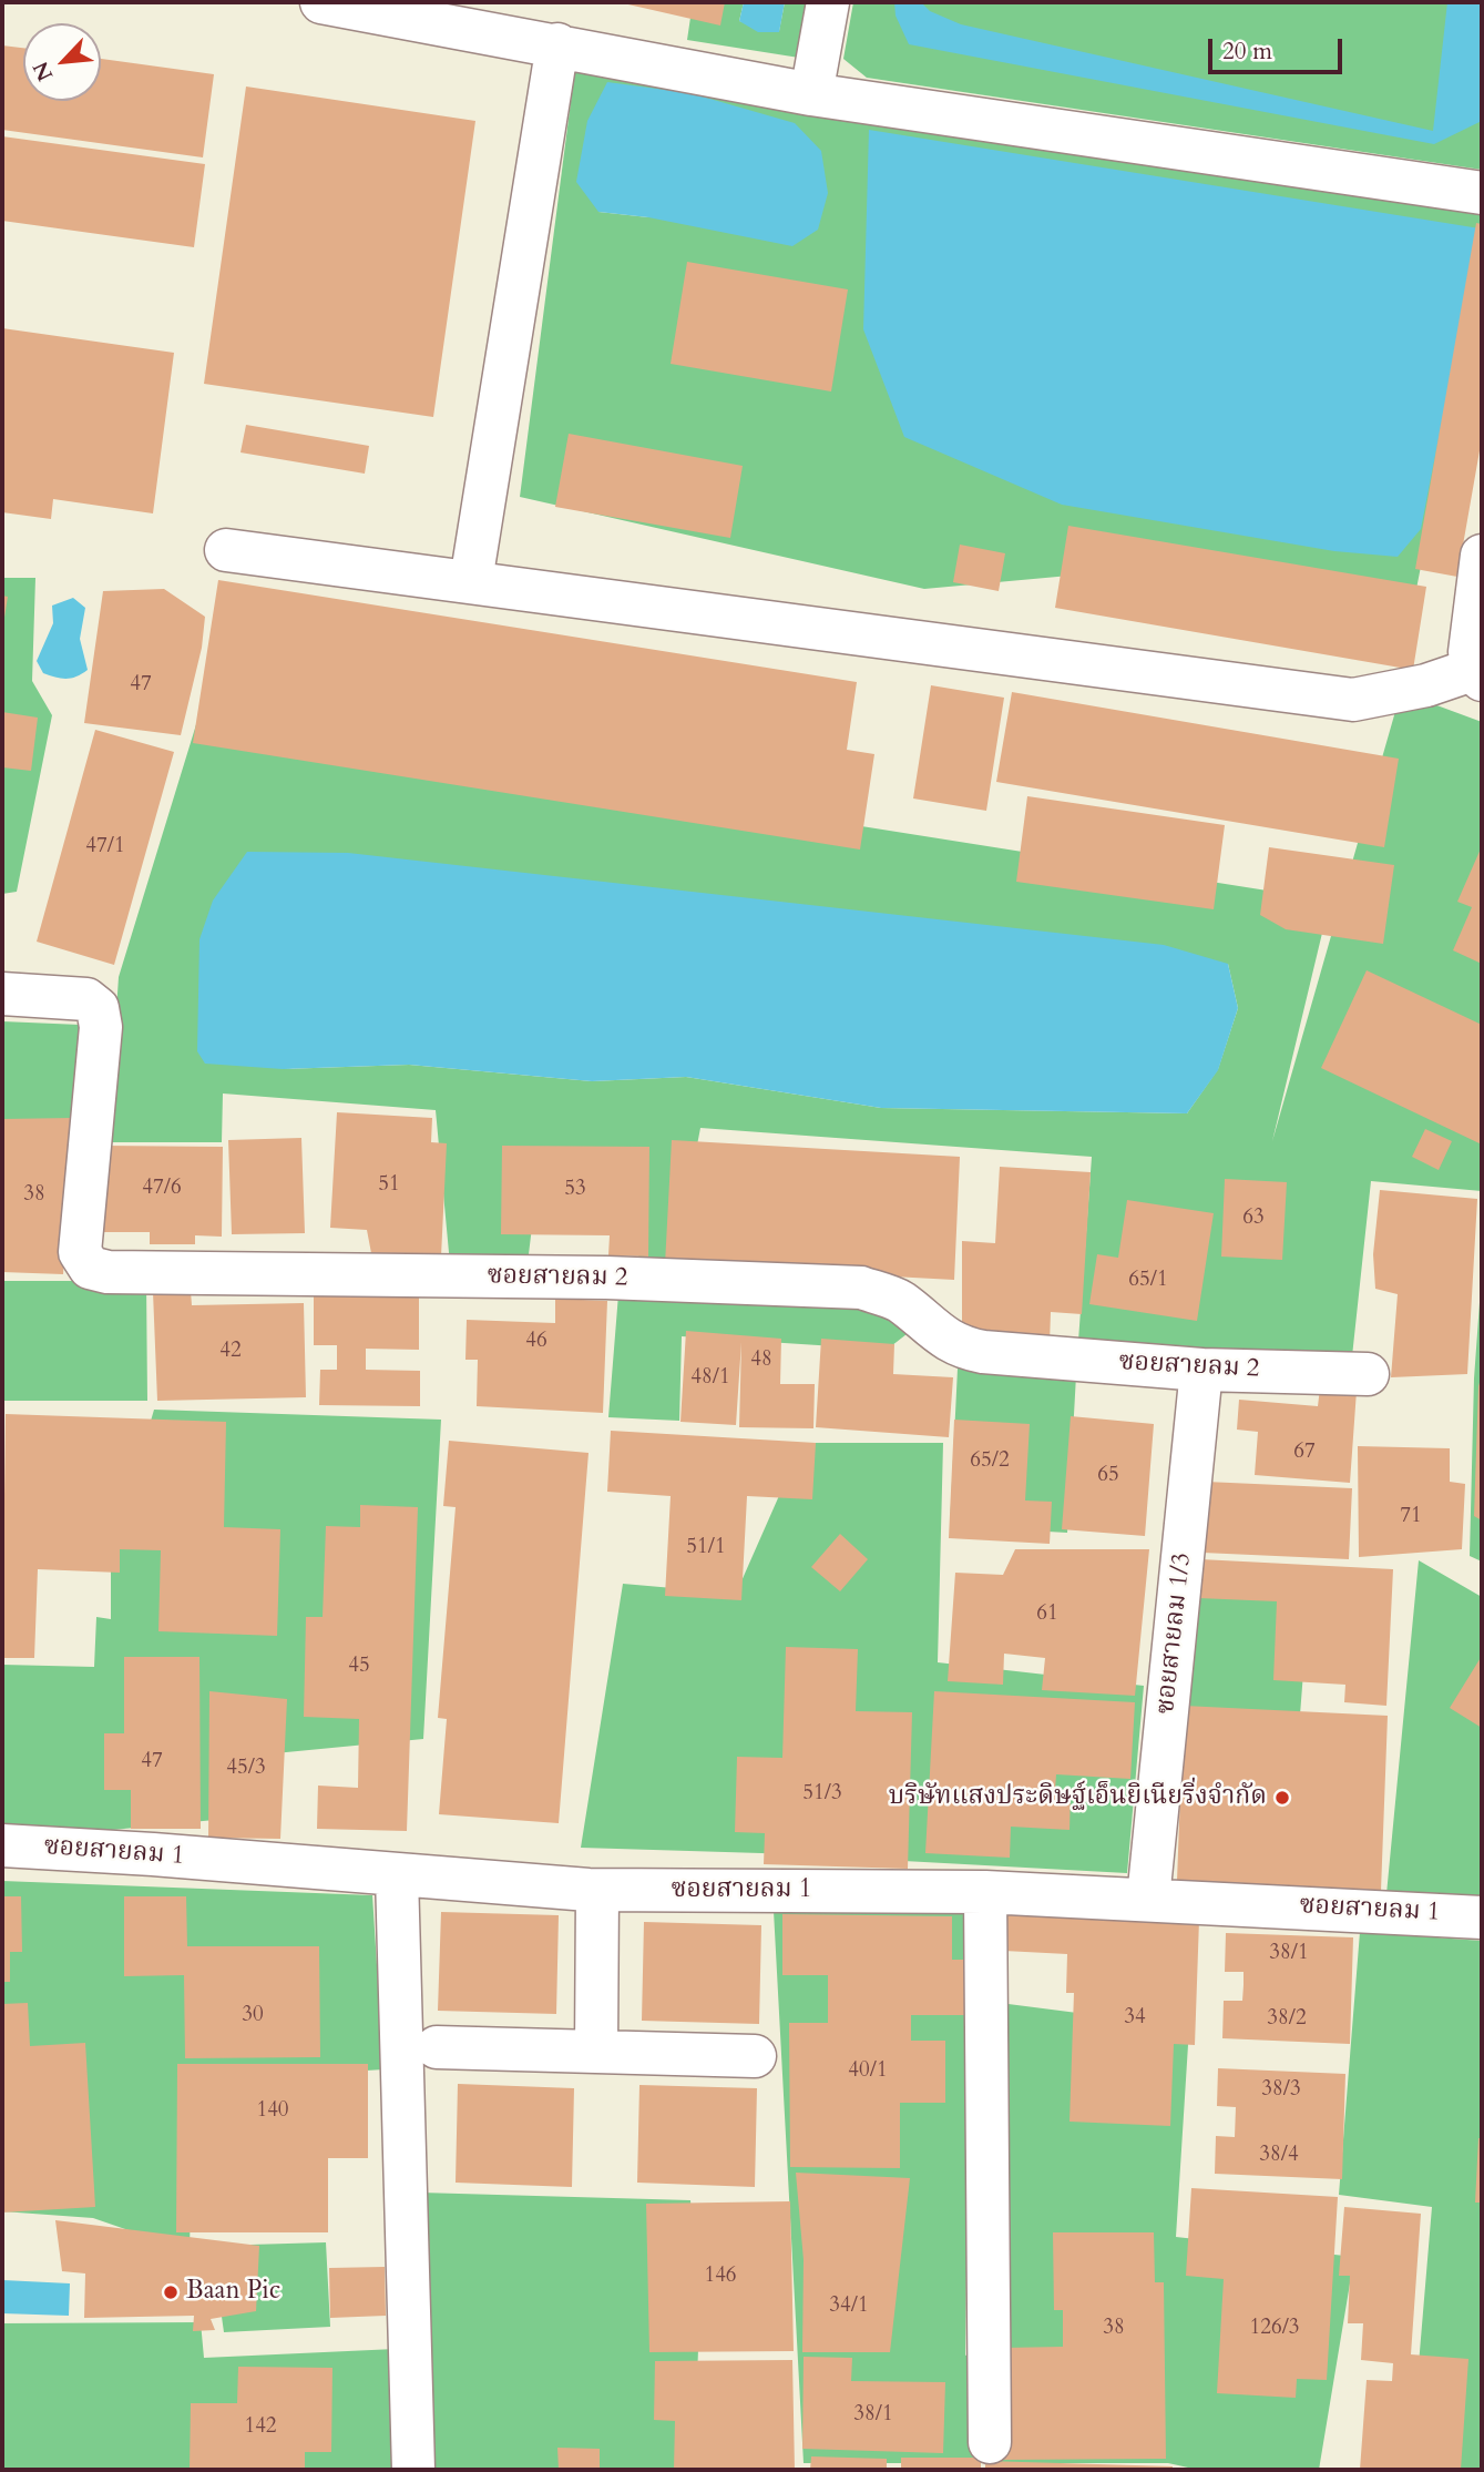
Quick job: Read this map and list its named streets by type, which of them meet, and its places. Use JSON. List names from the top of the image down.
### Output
{
  "streets": {
    "street": ["ซอยสายลม 2", "ซอยสายลม 1/3", "ซอยสายลม 1"]
  },
  "crossings": [
    ["ซอยสายลม 2", "ซอยสายลม 1/3"],
    ["ซอยสายลม 1/3", "ซอยสายลม 1"]
  ],
  "places": ["บริษัทแสงประดิษฐ์เอ็นยิเนียริ่งจำกัด", "Baan Pic"],
  "house_numbers": [
    "47",
    "47/1",
    "51",
    "47/6",
    "53",
    "38",
    "63",
    "65/1",
    "46",
    "42",
    "48",
    "48/1",
    "67",
    "65/2",
    "65",
    "71",
    "51/1",
    "61",
    "45",
    "47",
    "45/3",
    "51/3",
    "38/1",
    "30",
    "34",
    "38/2",
    "40/1",
    "38/3",
    "140",
    "38/4",
    "146",
    "34/1",
    "38",
    "126/3",
    "38/1",
    "142"
  ],
  "scale_bar": "20 m",
  "north": "bottom left"
}
